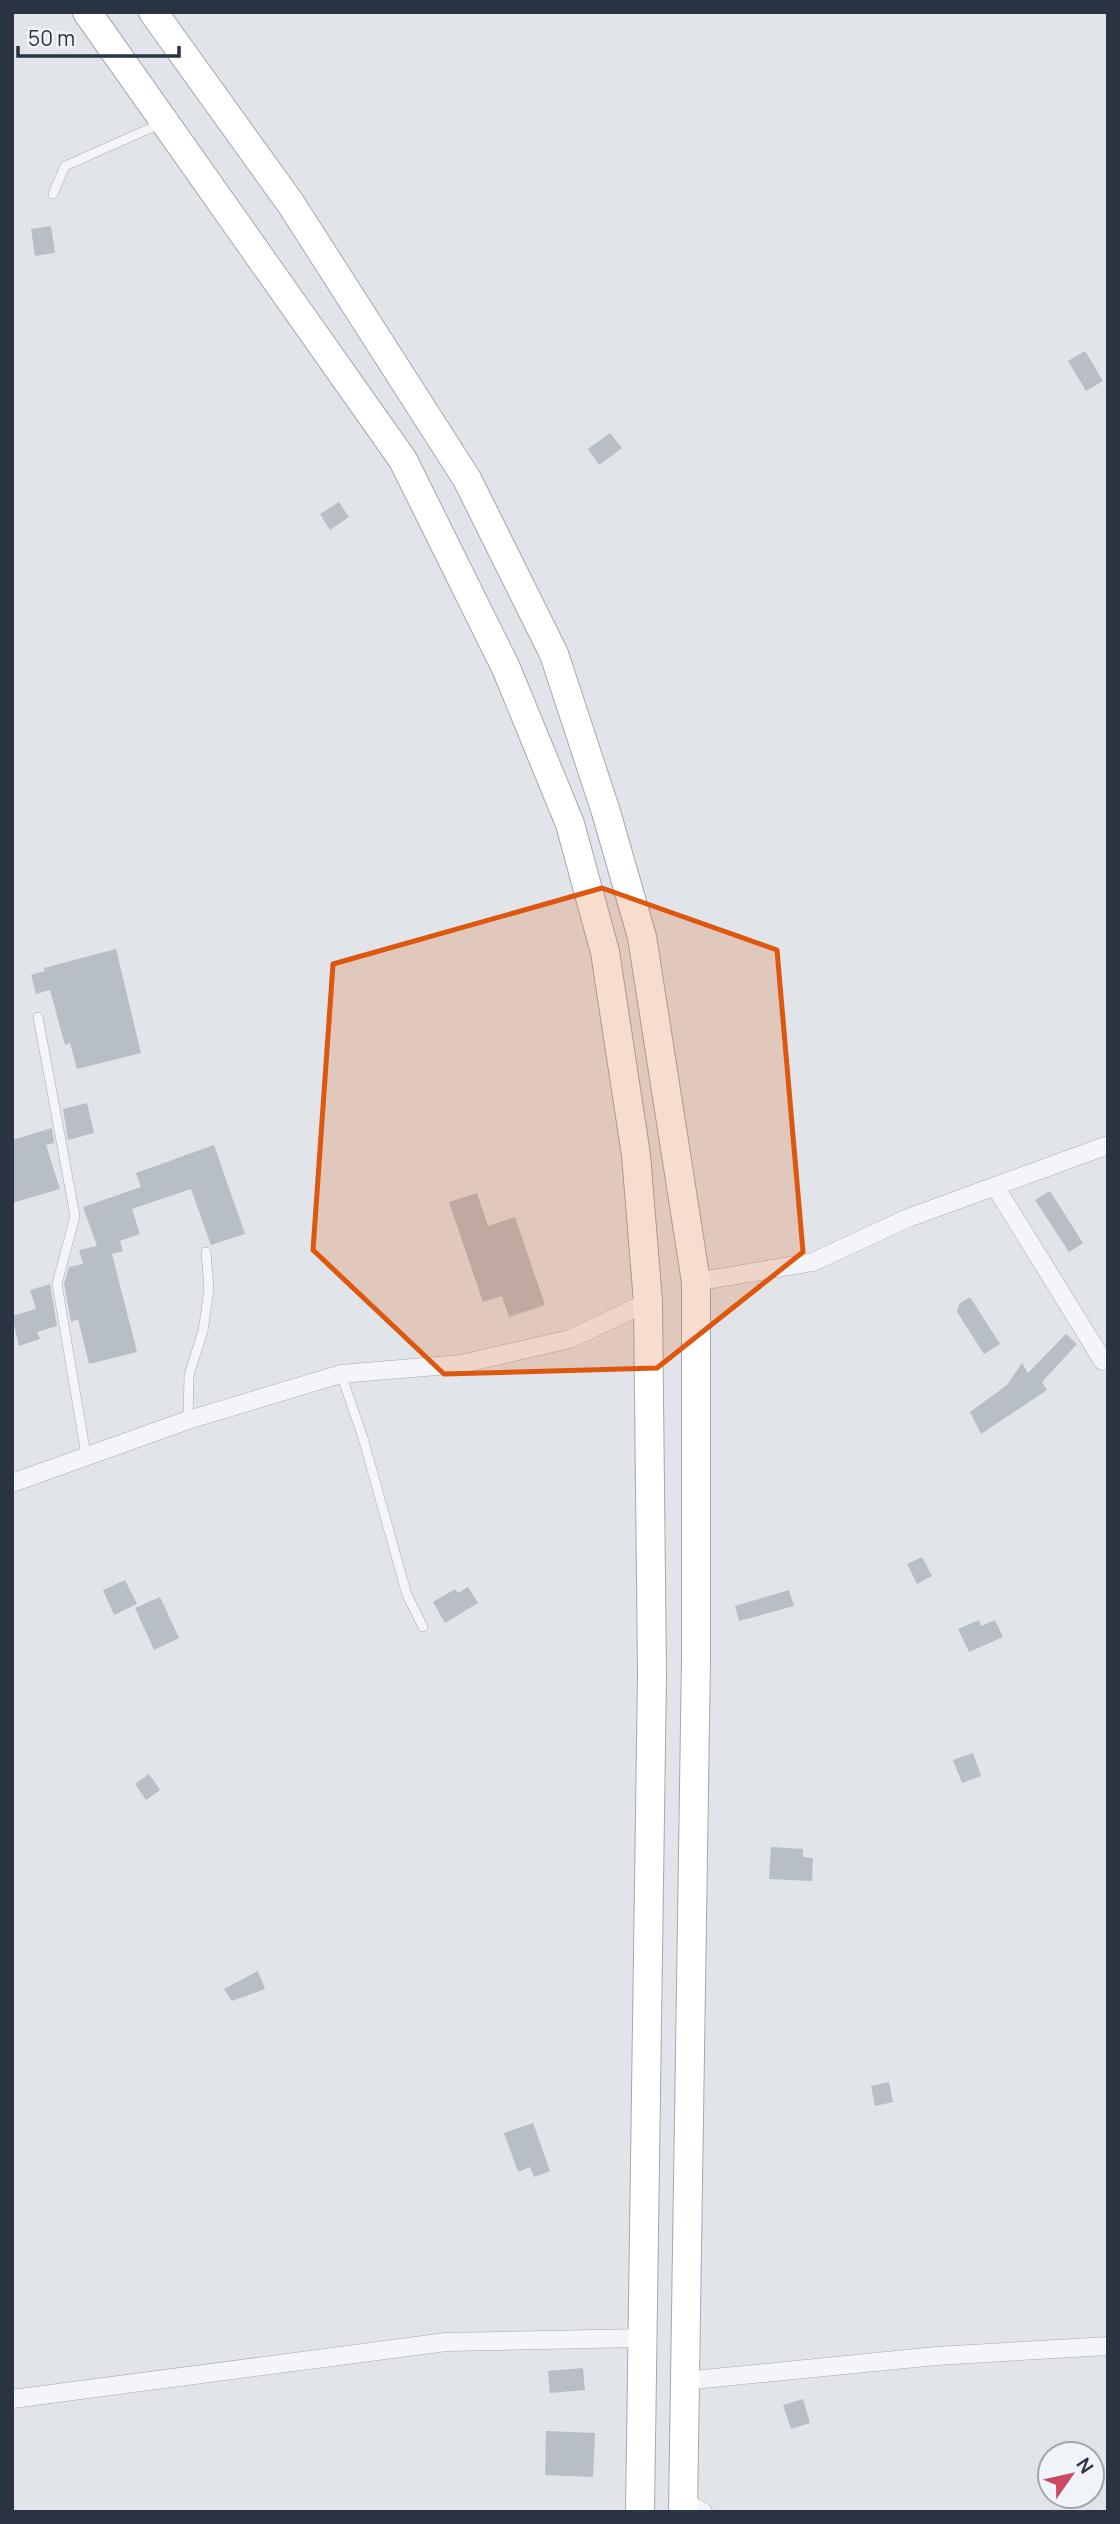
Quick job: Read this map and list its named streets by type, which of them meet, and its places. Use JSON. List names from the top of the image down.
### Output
{
  "scale_bar": "50 m",
  "north": "top right"
}
